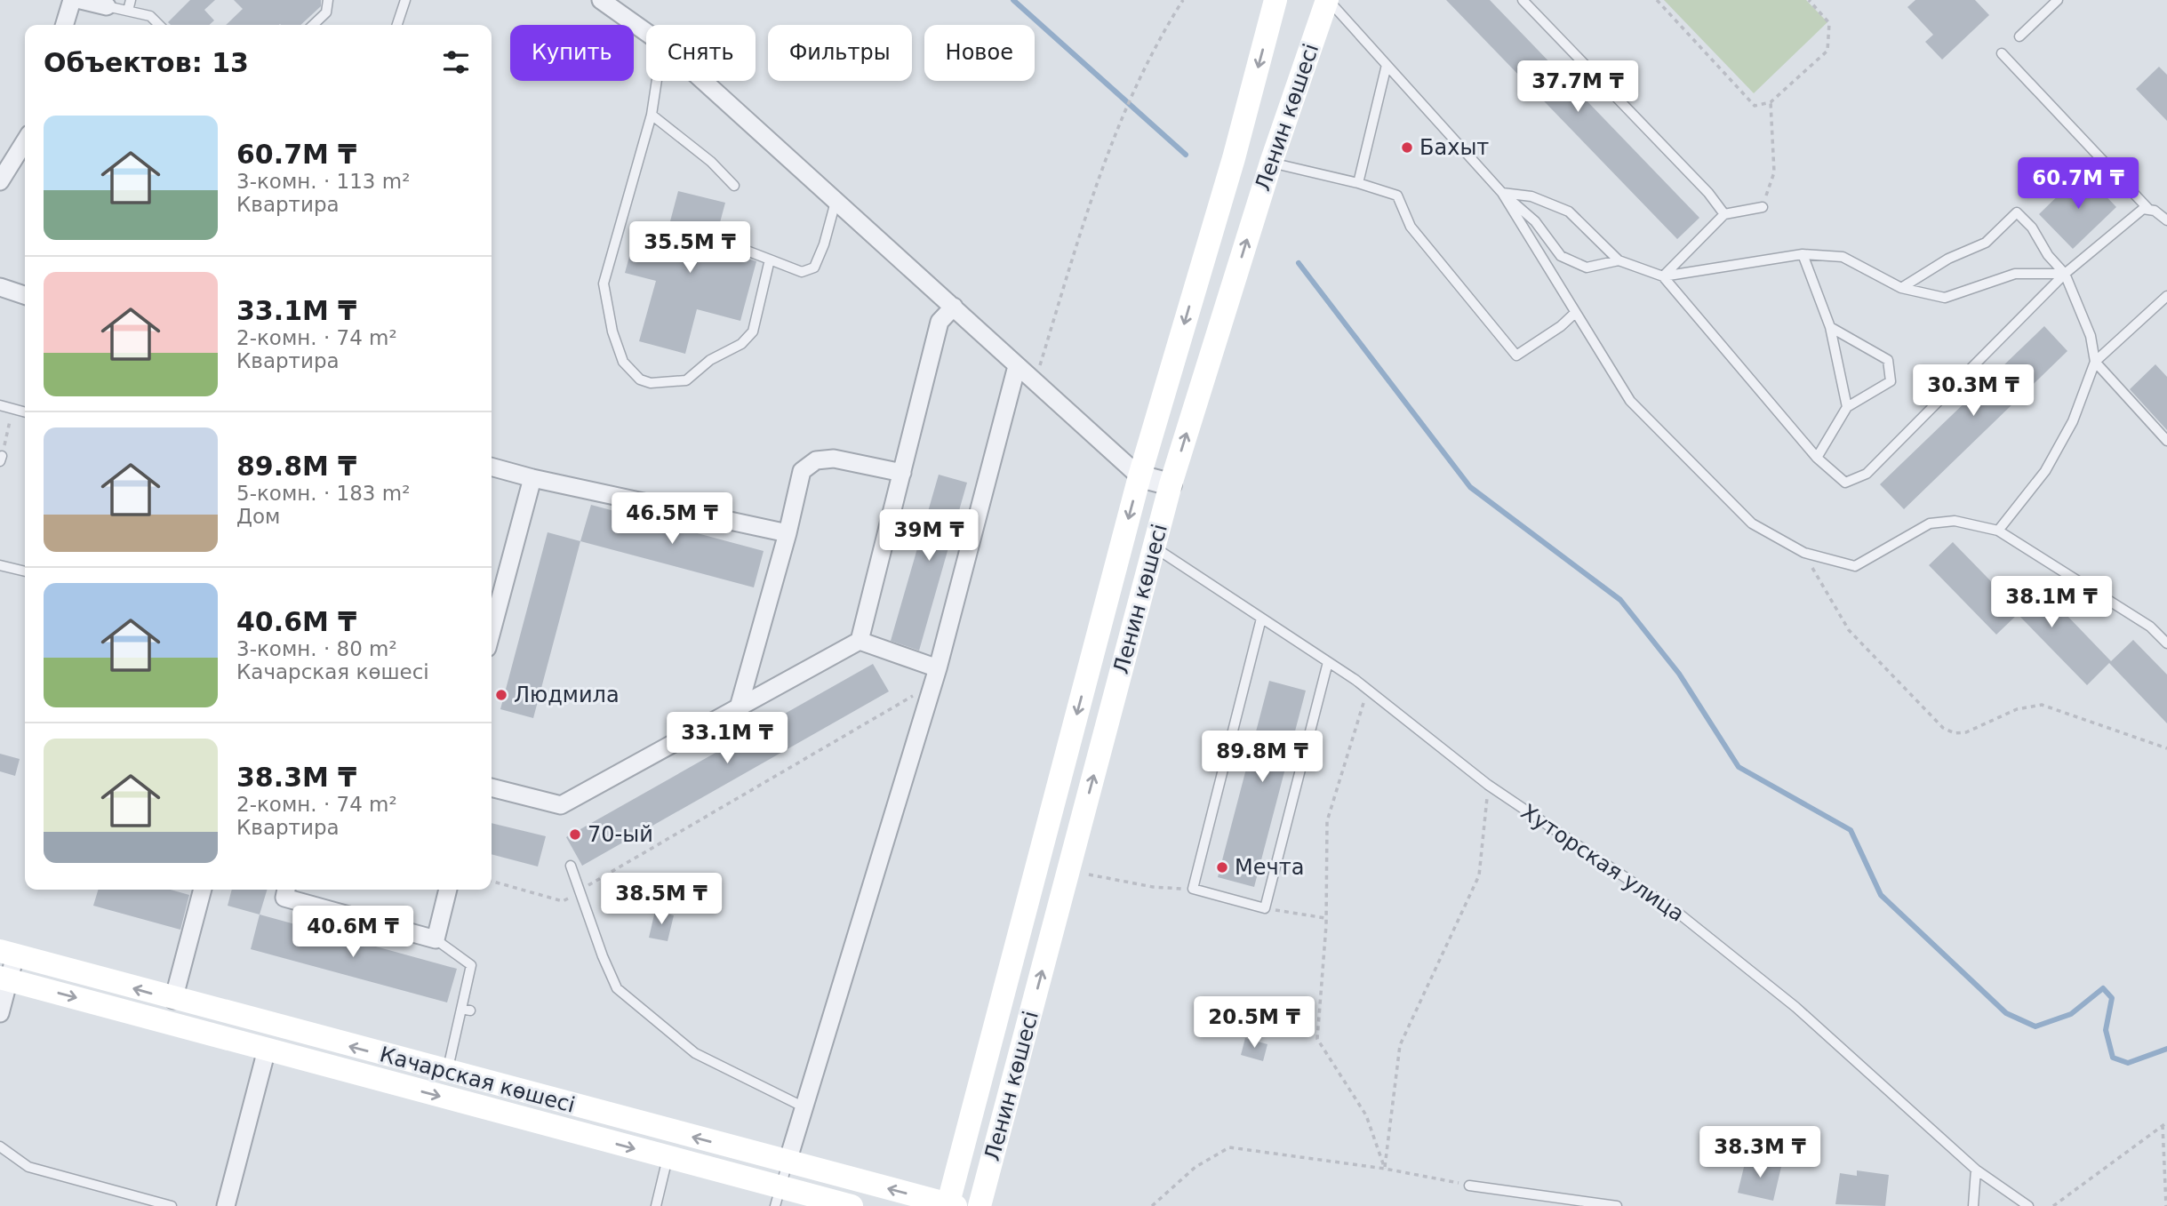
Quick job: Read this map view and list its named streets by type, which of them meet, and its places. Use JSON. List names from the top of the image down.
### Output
{
  "streets": {
    "main road": ["Ленин көшесі", "Качарская көшесі"],
    "lane": ["Хуторская улица"]
  },
  "crossings": [
    ["Ленин көшесі", "Хуторская улица"],
    ["Ленин көшесі", "Качарская көшесі"]
  ],
  "places": [
    "Бахыт",
    "Людмила",
    "70-ый",
    "Мечта"
  ],
  "page": {
    "chip": [
      "Купить",
      "Снять",
      "Фильтры",
      "Новое"
    ],
    "heading": "Объектов: 13",
    "price": [
      "37.7M ₸",
      "60.7M ₸",
      "35.5M ₸",
      "30.3M ₸",
      "46.5M ₸",
      "39M ₸",
      "38.1M ₸",
      "33.1M ₸",
      "89.8M ₸",
      "38.5M ₸",
      "40.6M ₸",
      "20.5M ₸",
      "38.3M ₸"
    ],
    "list": [
      {
        "name": "60.7M ₸",
        "note": "3-комн. · 113 m² · Квартира"
      },
      {
        "name": "33.1M ₸",
        "note": "2-комн. · 74 m² · Квартира"
      },
      {
        "name": "89.8M ₸",
        "note": "5-комн. · 183 m² · Дом"
      },
      {
        "name": "40.6M ₸",
        "note": "3-комн. · 80 m² · Качарская көшесі"
      },
      {
        "name": "38.3M ₸",
        "note": "2-комн. · 74 m² · Квартира"
      }
    ]
  }
}
